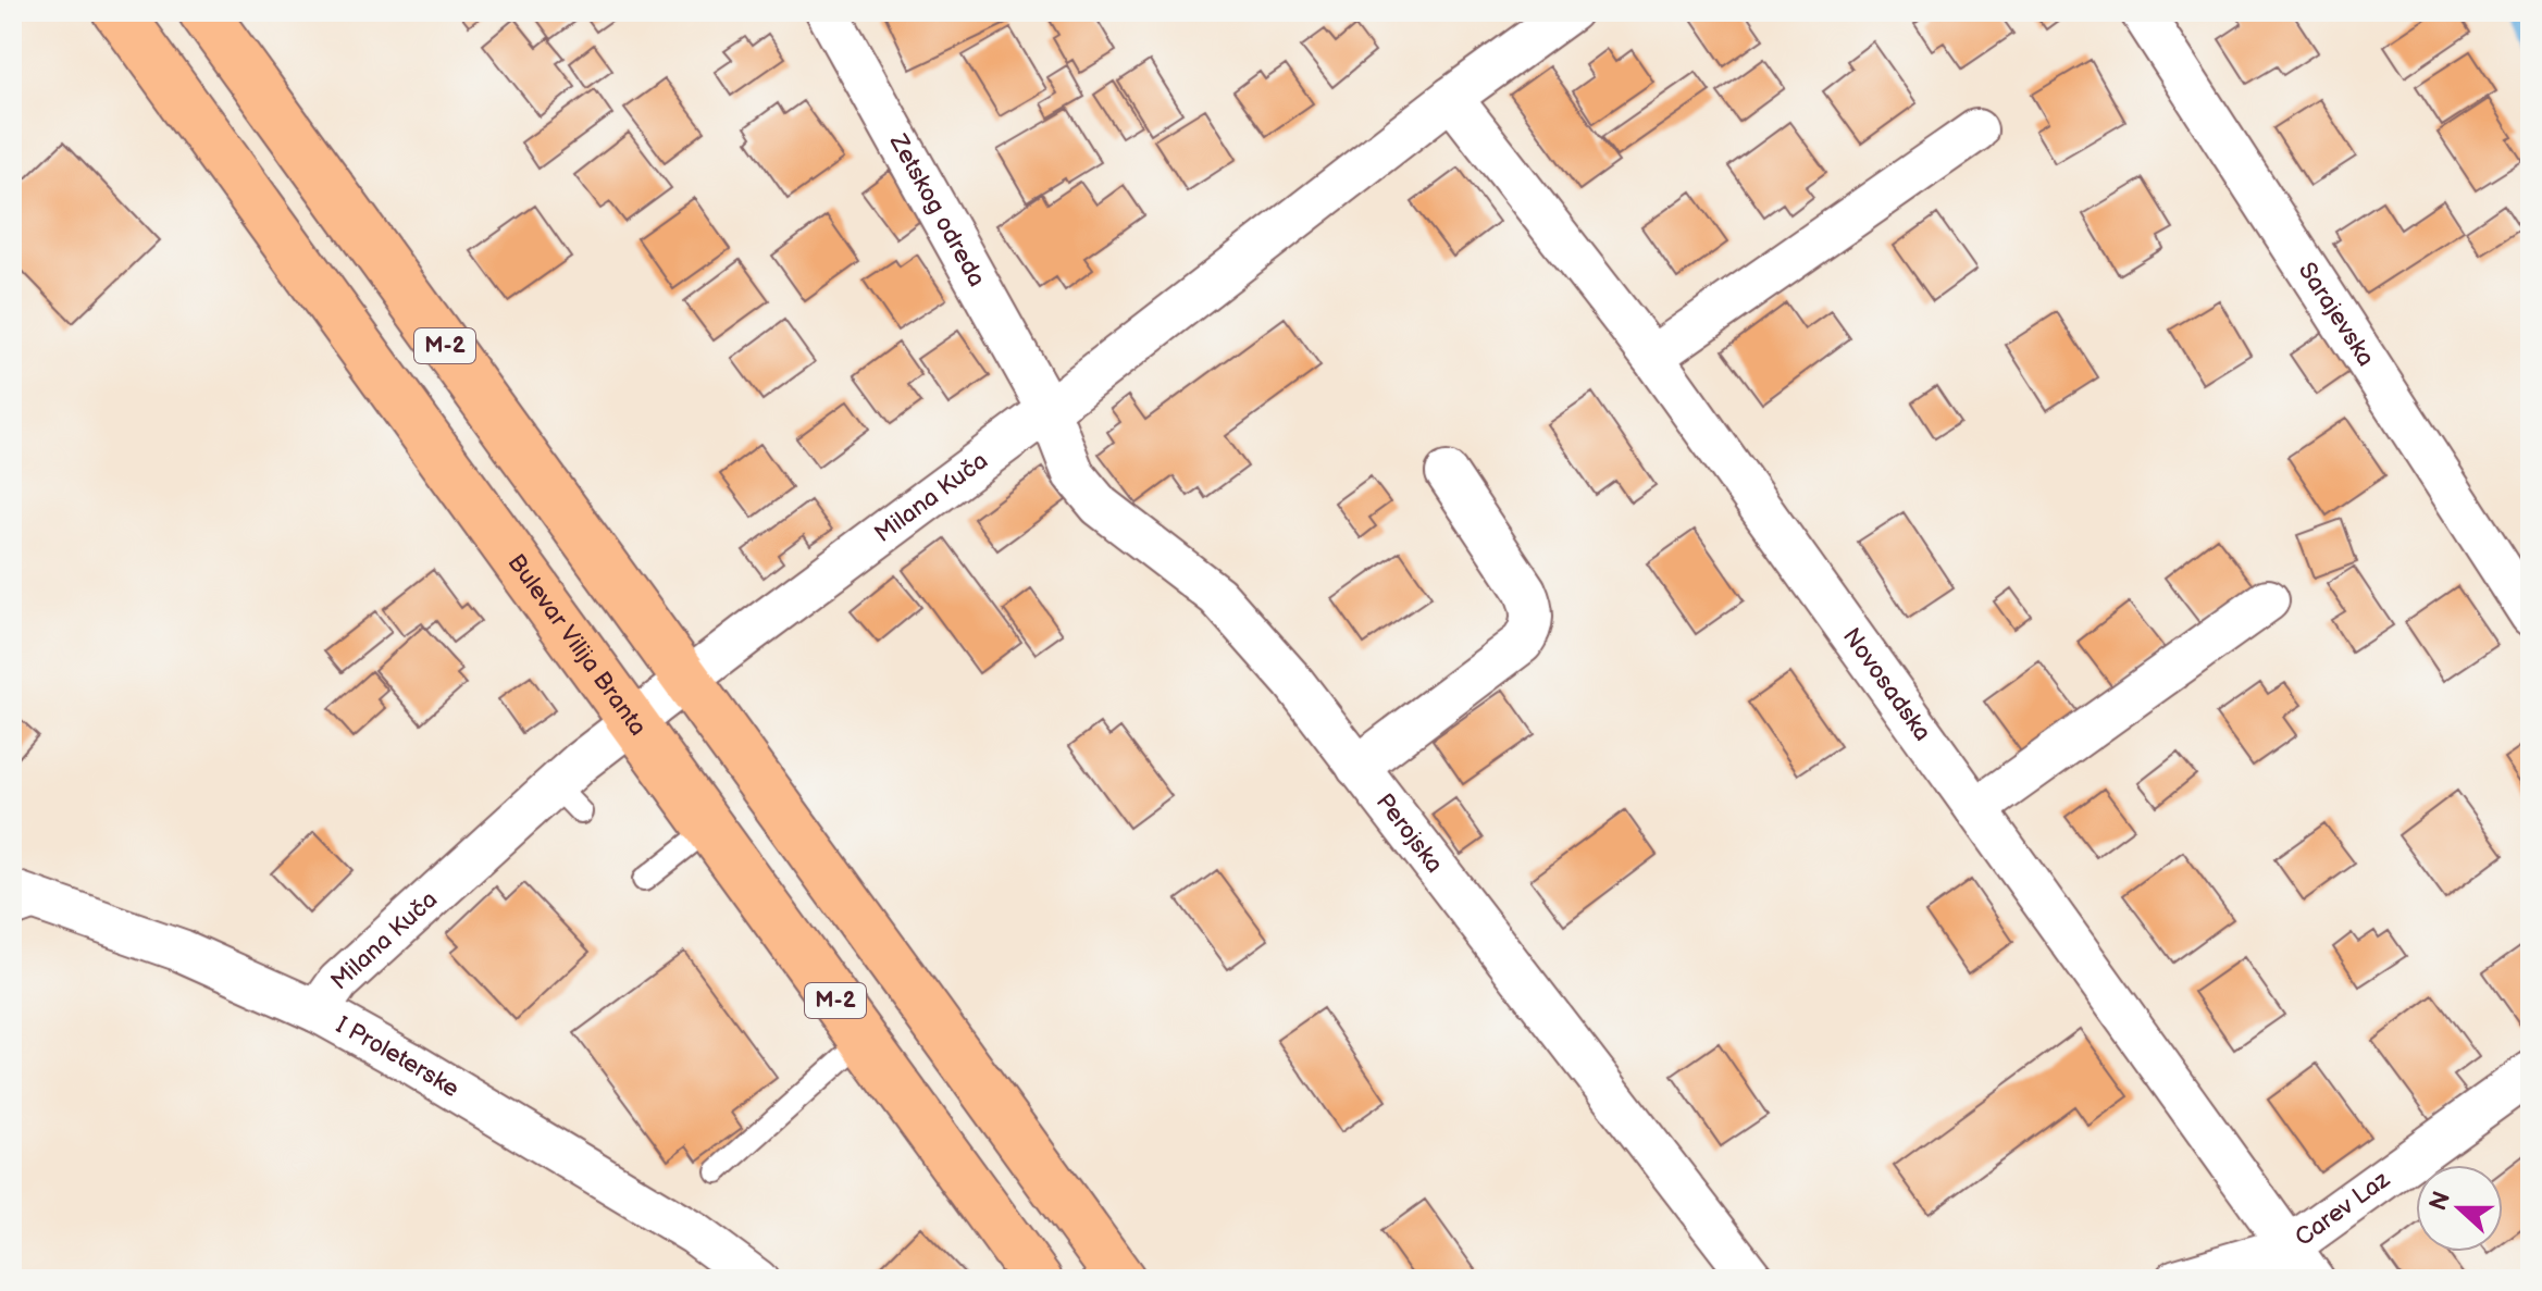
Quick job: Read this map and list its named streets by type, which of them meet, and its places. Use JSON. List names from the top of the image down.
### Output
{
  "streets": {
    "main road": ["M-2", "Bulevar Vilija Branta"],
    "street": [
      "Zetskog odreda",
      "Sarajevska",
      "Milana Kuča",
      "Novosadska",
      "Perojska",
      "I Proleterske",
      "Carev Laz"
    ]
  },
  "crossings": [
    ["Zetskog odreda", "Milana Kuča"],
    ["Zetskog odreda", "Perojska"],
    ["M-2", "Milana Kuča"],
    ["Milana Kuča", "Bulevar Vilija Branta"],
    ["Milana Kuča", "Novosadska"],
    ["Milana Kuča", "Perojska"],
    ["Milana Kuča", "I Proleterske"],
    ["Novosadska", "Carev Laz"]
  ],
  "north": "left"
}
